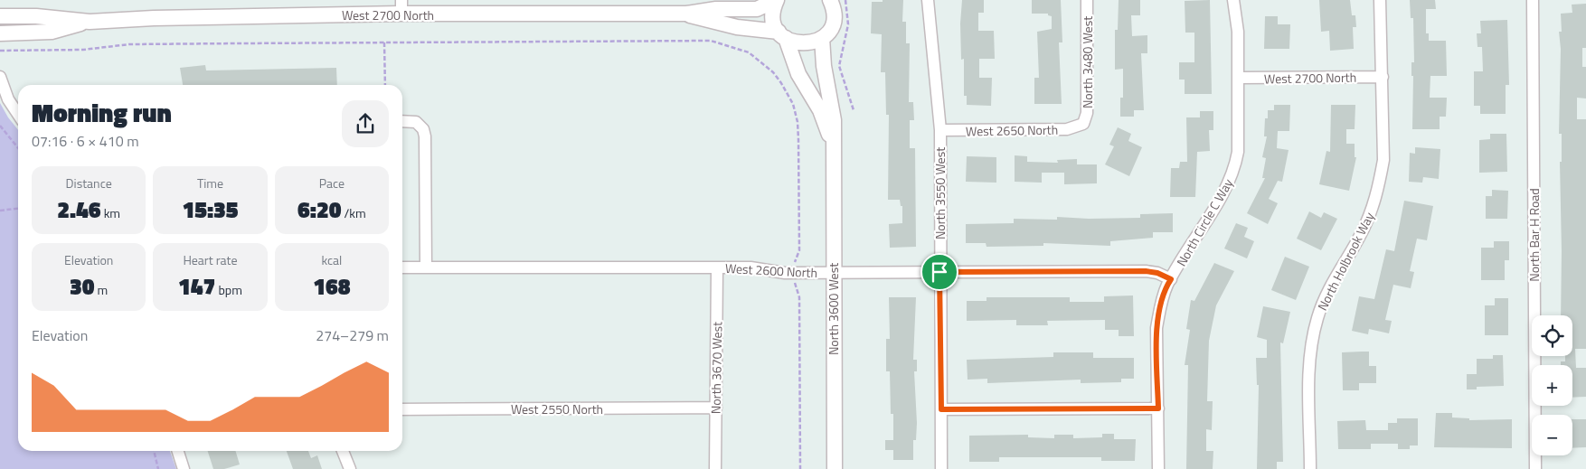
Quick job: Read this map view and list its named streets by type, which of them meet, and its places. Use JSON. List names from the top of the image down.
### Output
{
  "streets": {
    "street": [
      "West 2700 North",
      "North 3480 West",
      "West 2650 North",
      "North 3550 West",
      "North Circle C Way",
      "North Bar H Road",
      "North Holbrook Way",
      "West 2600 North",
      "North 3600 West",
      "North 3670 West",
      "West 2550 North"
    ]
  },
  "crossings": [
    ["West 2700 North", "North Circle C Way"],
    ["West 2700 North", "North Holbrook Way"],
    ["West 2700 North", "North 3600 West"],
    ["North 3480 West", "West 2650 North"],
    ["West 2650 North", "North 3550 West"],
    ["North 3550 West", "West 2600 North"],
    ["North Circle C Way", "West 2600 North"],
    ["West 2600 North", "North 3600 West"],
    ["West 2600 North", "North 3670 West"],
    ["North 3670 West", "West 2550 North"]
  ],
  "page": {
    "heading": ["Morning run", "07:16 · 6 × 410 m"],
    "stats": [
      ["Distance", "2.46 km"],
      ["Time", "15:35"],
      ["Pace", "6:20 /km"],
      ["Elevation", "30 m"],
      ["Heart rate", "147 bpm"],
      ["kcal", "168"]
    ],
    "map_buttons": ["+", "−"],
    "chart": ["Elevation", "274–279 m"]
  }
}
